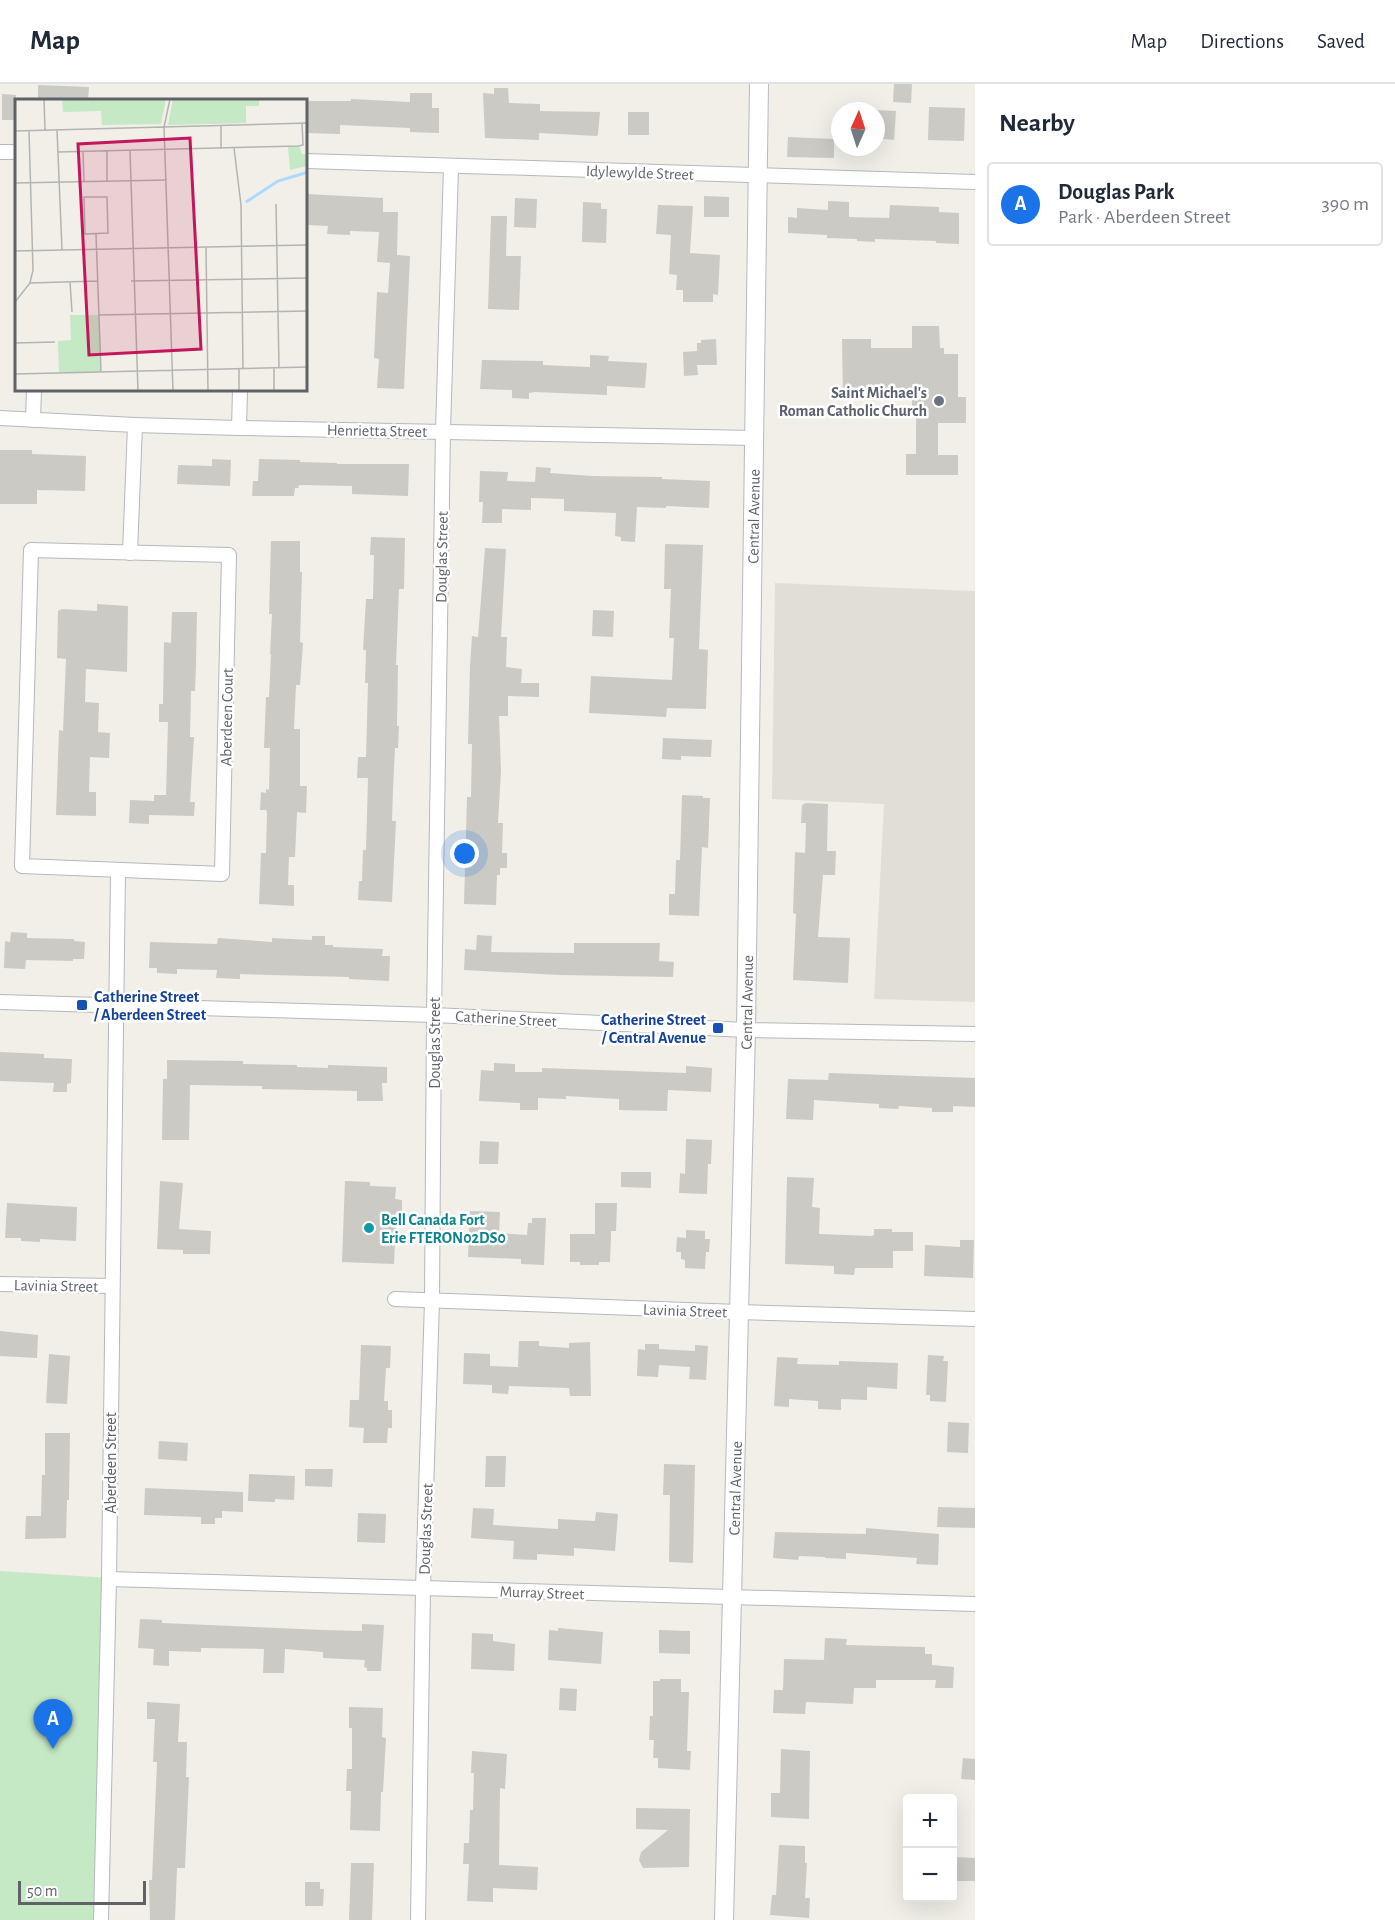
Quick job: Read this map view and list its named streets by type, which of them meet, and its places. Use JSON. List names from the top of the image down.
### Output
{
  "streets": {
    "main road": ["Central Avenue"],
    "street": [
      "Idylewylde Street",
      "Henrietta Street",
      "Douglas Street",
      "Aberdeen Court",
      "Catherine Street",
      "Lavinia Street",
      "Aberdeen Street",
      "Murray Street"
    ]
  },
  "crossings": [
    ["Idylewylde Street", "Central Avenue"],
    ["Idylewylde Street", "Douglas Street"],
    ["Henrietta Street", "Central Avenue"],
    ["Henrietta Street", "Douglas Street"],
    ["Central Avenue", "Catherine Street"],
    ["Central Avenue", "Lavinia Street"],
    ["Central Avenue", "Murray Street"],
    ["Douglas Street", "Catherine Street"],
    ["Douglas Street", "Lavinia Street"],
    ["Douglas Street", "Murray Street"],
    ["Catherine Street", "Aberdeen Street"],
    ["Lavinia Street", "Aberdeen Street"],
    ["Aberdeen Street", "Murray Street"]
  ],
  "places": {
    "other": ["Saint Michael's Roman Catholic Church", "Bell Canada Fort Erie FTERON02DS0"],
    "transit": ["Catherine Street / Aberdeen Street", "Catherine Street / Central Avenue"]
  },
  "scale_bar": "50 m",
  "north": "top",
  "page": {
    "header": "Map",
    "nav": ["Map", "Directions", "Saved"],
    "heading": "Nearby",
    "list": [
      {
        "mark": "A",
        "name": "Douglas Park",
        "note": "Park · Aberdeen Street",
        "value": "390 m"
      }
    ],
    "pins": "A",
    "map_buttons": ["+", "−"],
    "scale": "50 m"
  }
}
